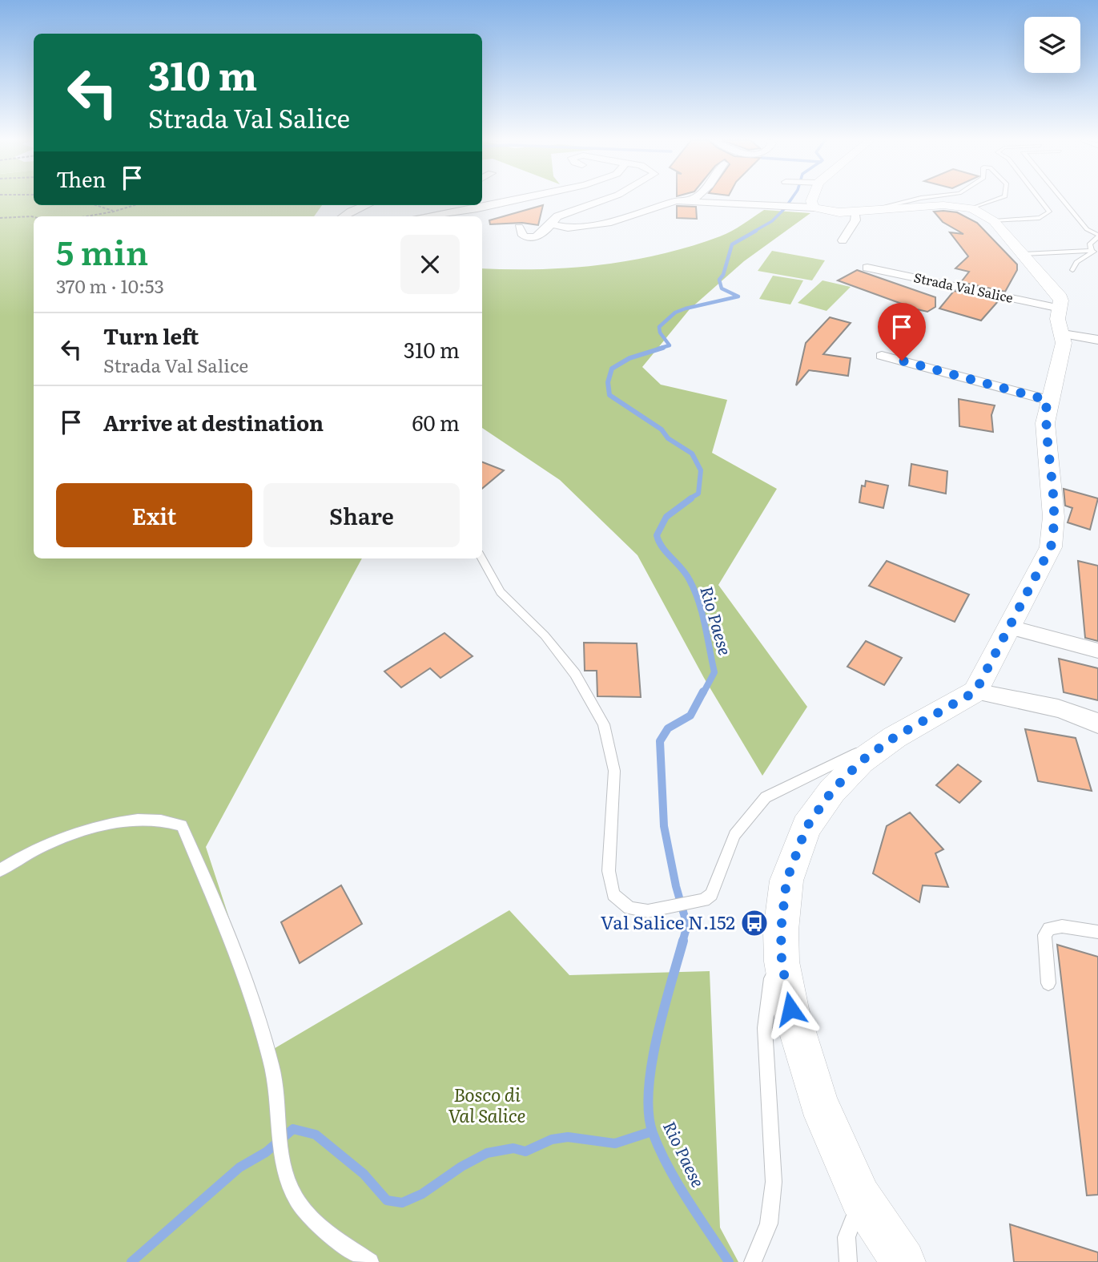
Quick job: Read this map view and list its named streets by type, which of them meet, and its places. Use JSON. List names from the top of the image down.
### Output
{
  "streets": {
    "street": ["Strada Val Salice"]
  },
  "water": ["Rio Paese"],
  "parks": ["Bosco di Val Salice"],
  "places": {
    "bus stop": ["Val Salice N.152"]
  },
  "page": {
    "turn": ["310 m", "Strada Val Salice"],
    "then": "Then",
    "heading": ["5 min", "370 m · 10:53"],
    "list": [
      {
        "name": "Turn left",
        "note": "Strada Val Salice",
        "value": "310 m"
      },
      {
        "name": "Arrive at destination",
        "value": "60 m"
      }
    ],
    "buttons": ["Exit", "Share"]
  }
}
